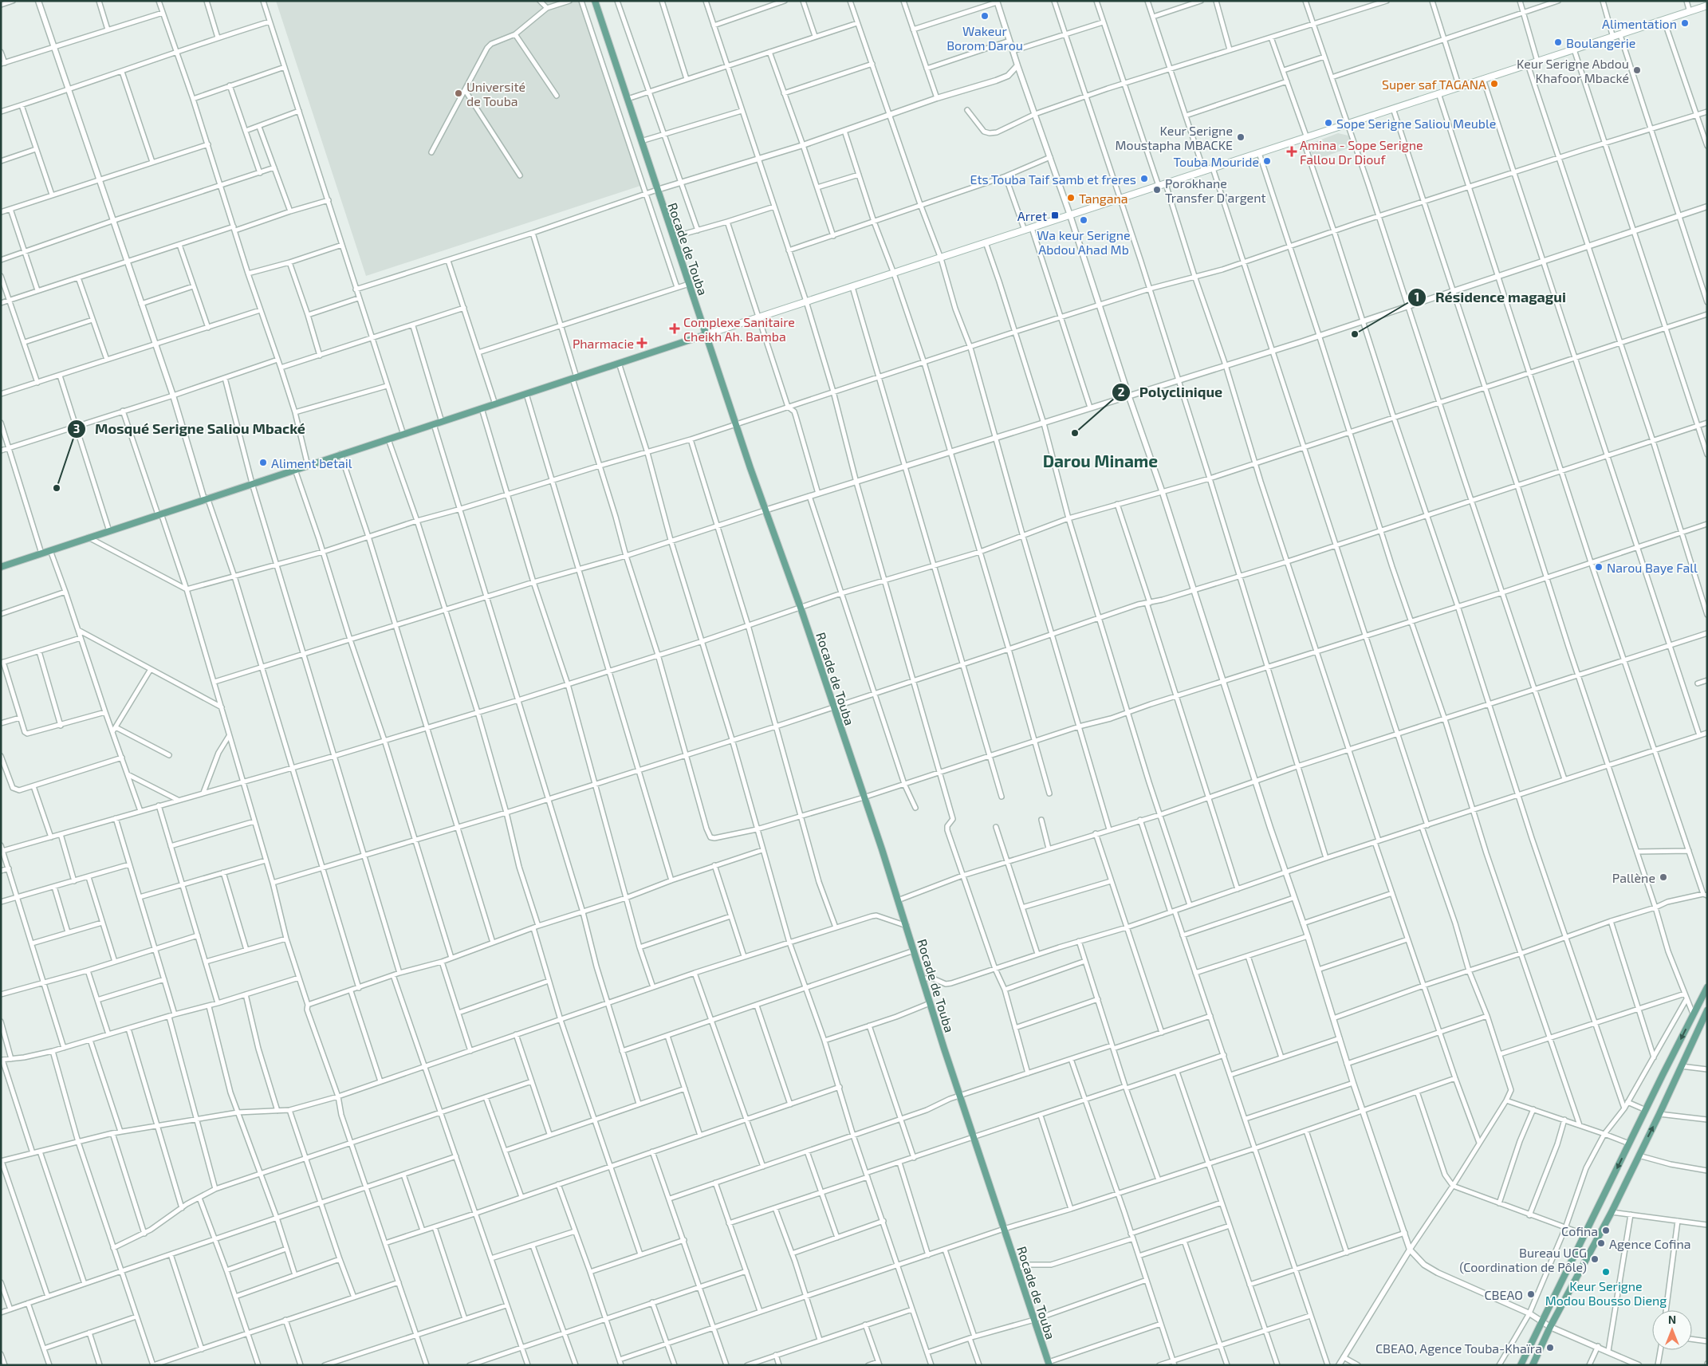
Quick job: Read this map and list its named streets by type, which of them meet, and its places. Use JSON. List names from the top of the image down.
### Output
{
  "streets": {
    "main road": ["Rocade de Touba"]
  },
  "districts": ["Darou Miname"],
  "places": {
    "other": [
      "Wakeur Borom Darou",
      "Alimentation",
      "Boulangerie",
      "Keur Serigne Abdou Khafoor Mbacké",
      "Super saf TAGANA",
      "Université de Touba",
      "Sope Serigne Saliou Meuble",
      "Keur Serigne Moustapha MBACKE",
      "Touba Mouride",
      "Ets Touba Taif samb et freres",
      "Porokhane Transfer D'argent",
      "Tangana",
      "Wa keur Serigne Abdou Ahad Mb",
      "Résidence magagui",
      "Polyclinique",
      "Aliment betail",
      "Mosqué Serigne Saliou Mbacké",
      "Narou Baye Fall",
      "Pallène",
      "Cofina",
      "Agence Cofina",
      "Bureau UCG (Coordination de Pôle)",
      "Keur Serigne Modou Bousso Dieng",
      "CBEAO",
      "CBEAO, Agence Touba-Khaïra"
    ],
    "health": ["Amina - Sope Serigne Fallou Dr Diouf", "Complexe Sanitaire Cheikh Ah. Bamba", "Pharmacie"],
    "transit": ["Arret"]
  },
  "north": "top"
}
